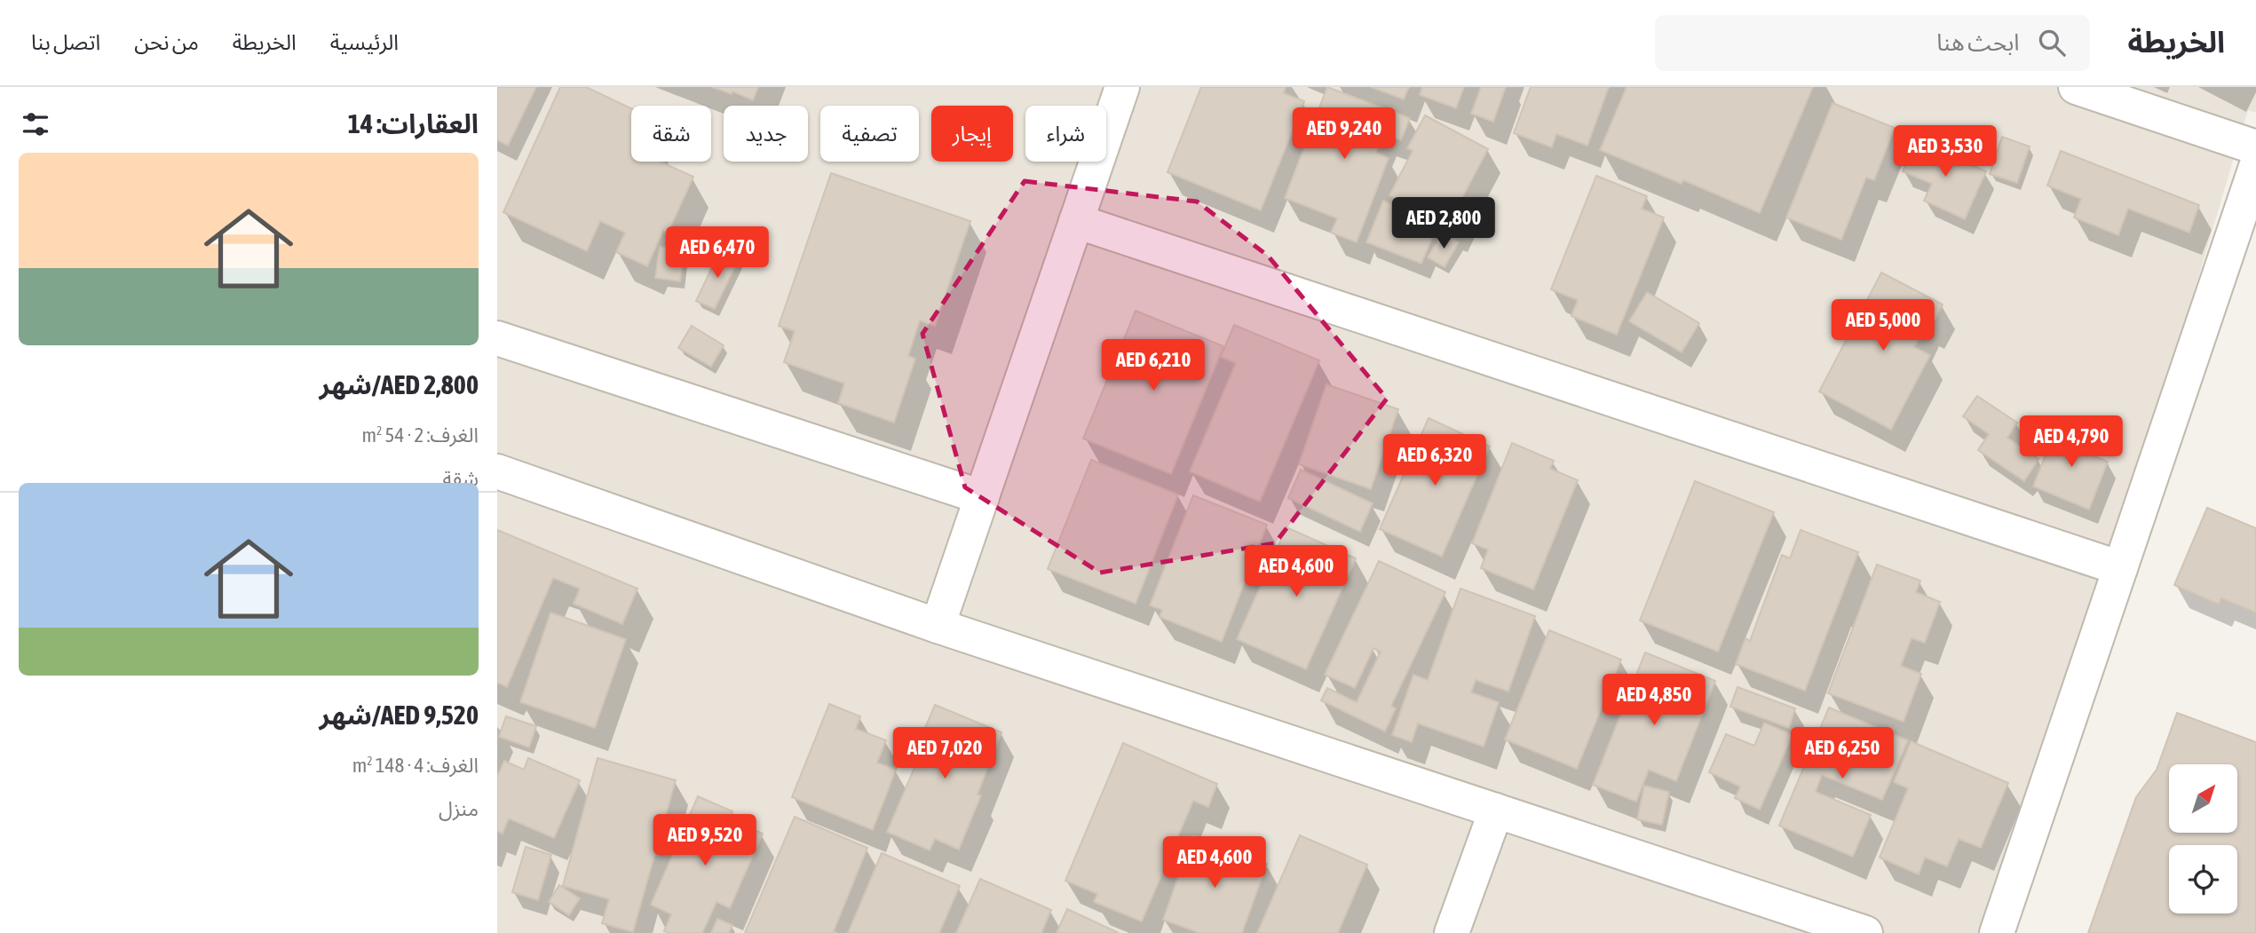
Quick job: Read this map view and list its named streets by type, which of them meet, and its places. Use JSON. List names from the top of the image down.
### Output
{
  "north": "top right",
  "page": {
    "header": "الخريطة",
    "search": "ابحث هنا",
    "nav": [
      "الرئيسية",
      "الخريطة",
      "من نحن",
      "اتصل بنا"
    ],
    "heading": "العقارات: 14",
    "chip": [
      "شراء",
      "إيجار",
      "تصفية",
      "جديد",
      "شقة"
    ],
    "price": [
      "AED 9,240",
      "AED 3,530",
      "AED 2,800",
      "AED 6,470",
      "AED 5,000",
      "AED 6,210",
      "AED 4,790",
      "AED 6,320",
      "AED 4,600",
      "AED 4,850",
      "AED 7,020",
      "AED 6,250",
      "AED 9,520",
      "AED 4,600"
    ],
    "list": [
      {
        "name": "AED 2,800/شهر",
        "note": "الغرف: 2 · 54 m² · شقة"
      },
      {
        "name": "AED 9,520/شهر",
        "note": "الغرف: 4 · 148 m² · منزل"
      }
    ]
  }
}
